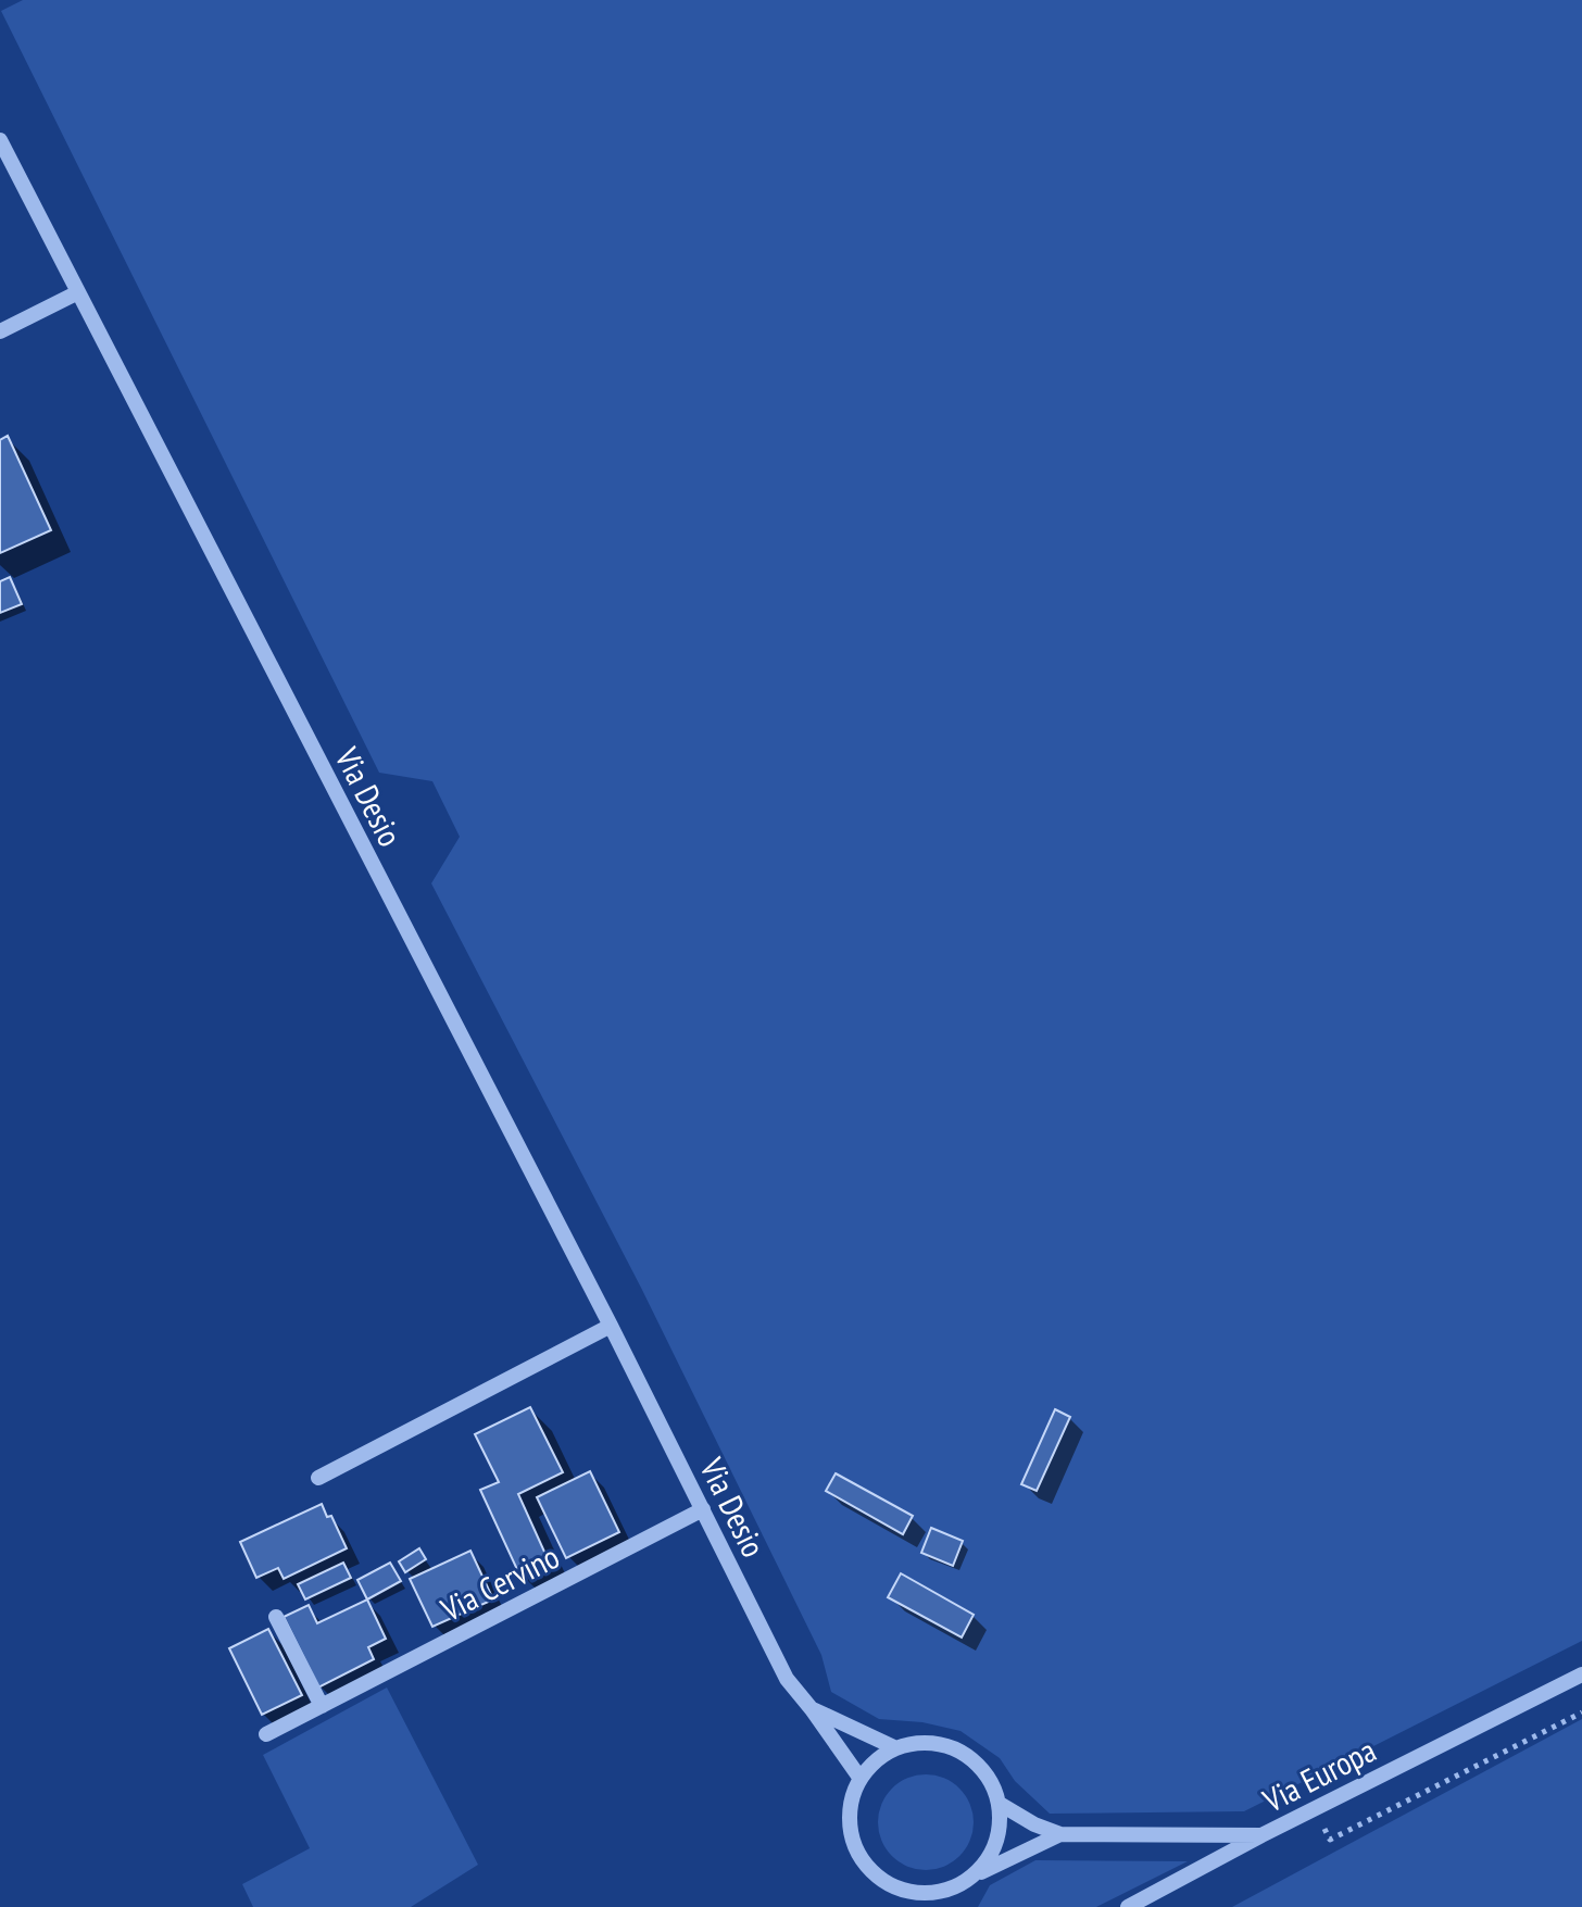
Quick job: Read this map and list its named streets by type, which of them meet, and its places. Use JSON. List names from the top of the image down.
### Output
{
  "streets": {
    "street": ["Via Desio", "Via Cervino", "Via Europa"]
  },
  "crossings": [
    ["Via Desio", "Via Cervino"],
    ["Via Desio", "Via Europa"]
  ]
}
